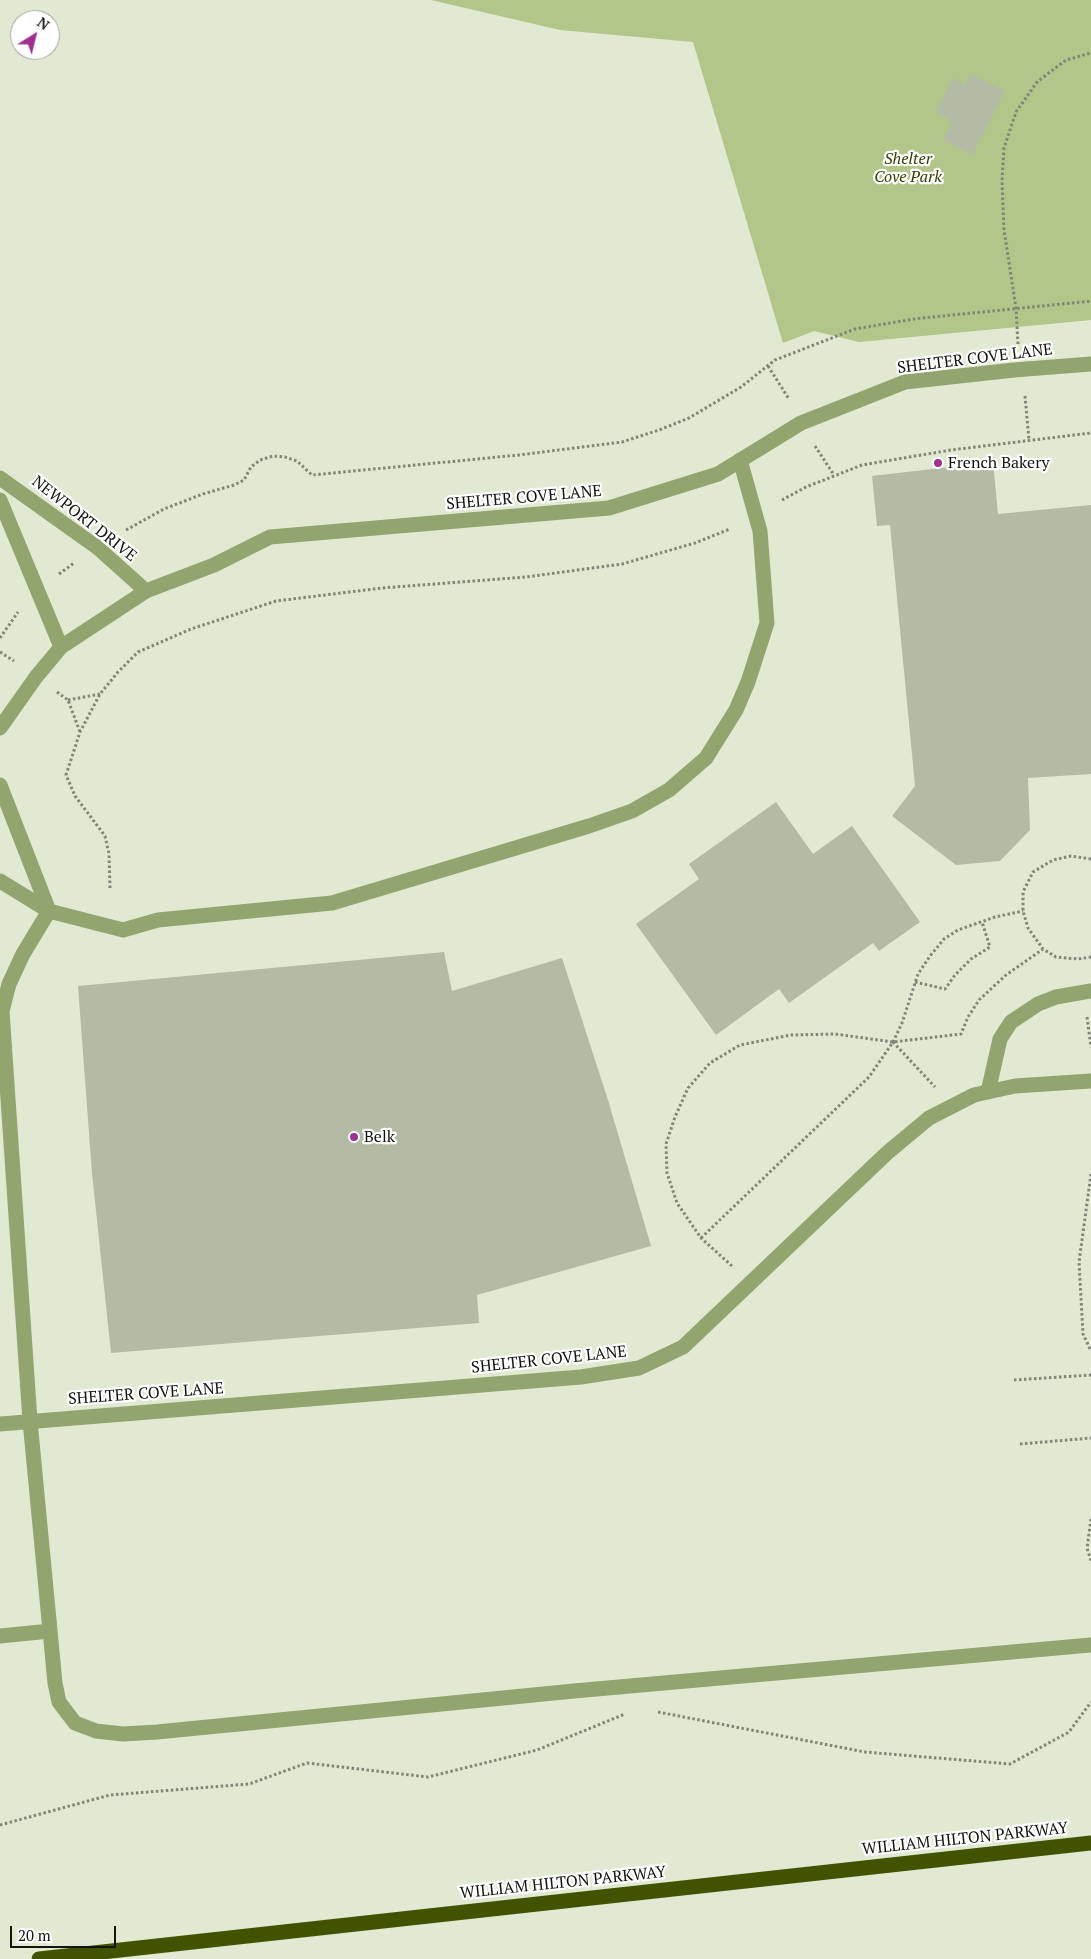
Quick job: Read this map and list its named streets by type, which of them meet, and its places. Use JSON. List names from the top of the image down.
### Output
{
  "streets": {
    "highway": ["WILLIAM HILTON PARKWAY"],
    "street": ["SHELTER COVE LANE", "NEWPORT DRIVE"]
  },
  "crossings": [
    ["SHELTER COVE LANE", "NEWPORT DRIVE"]
  ],
  "parks": ["Shelter Cove Park"],
  "places": ["French Bakery", "Belk"],
  "scale_bar": "20 m",
  "north": "top right"
}
